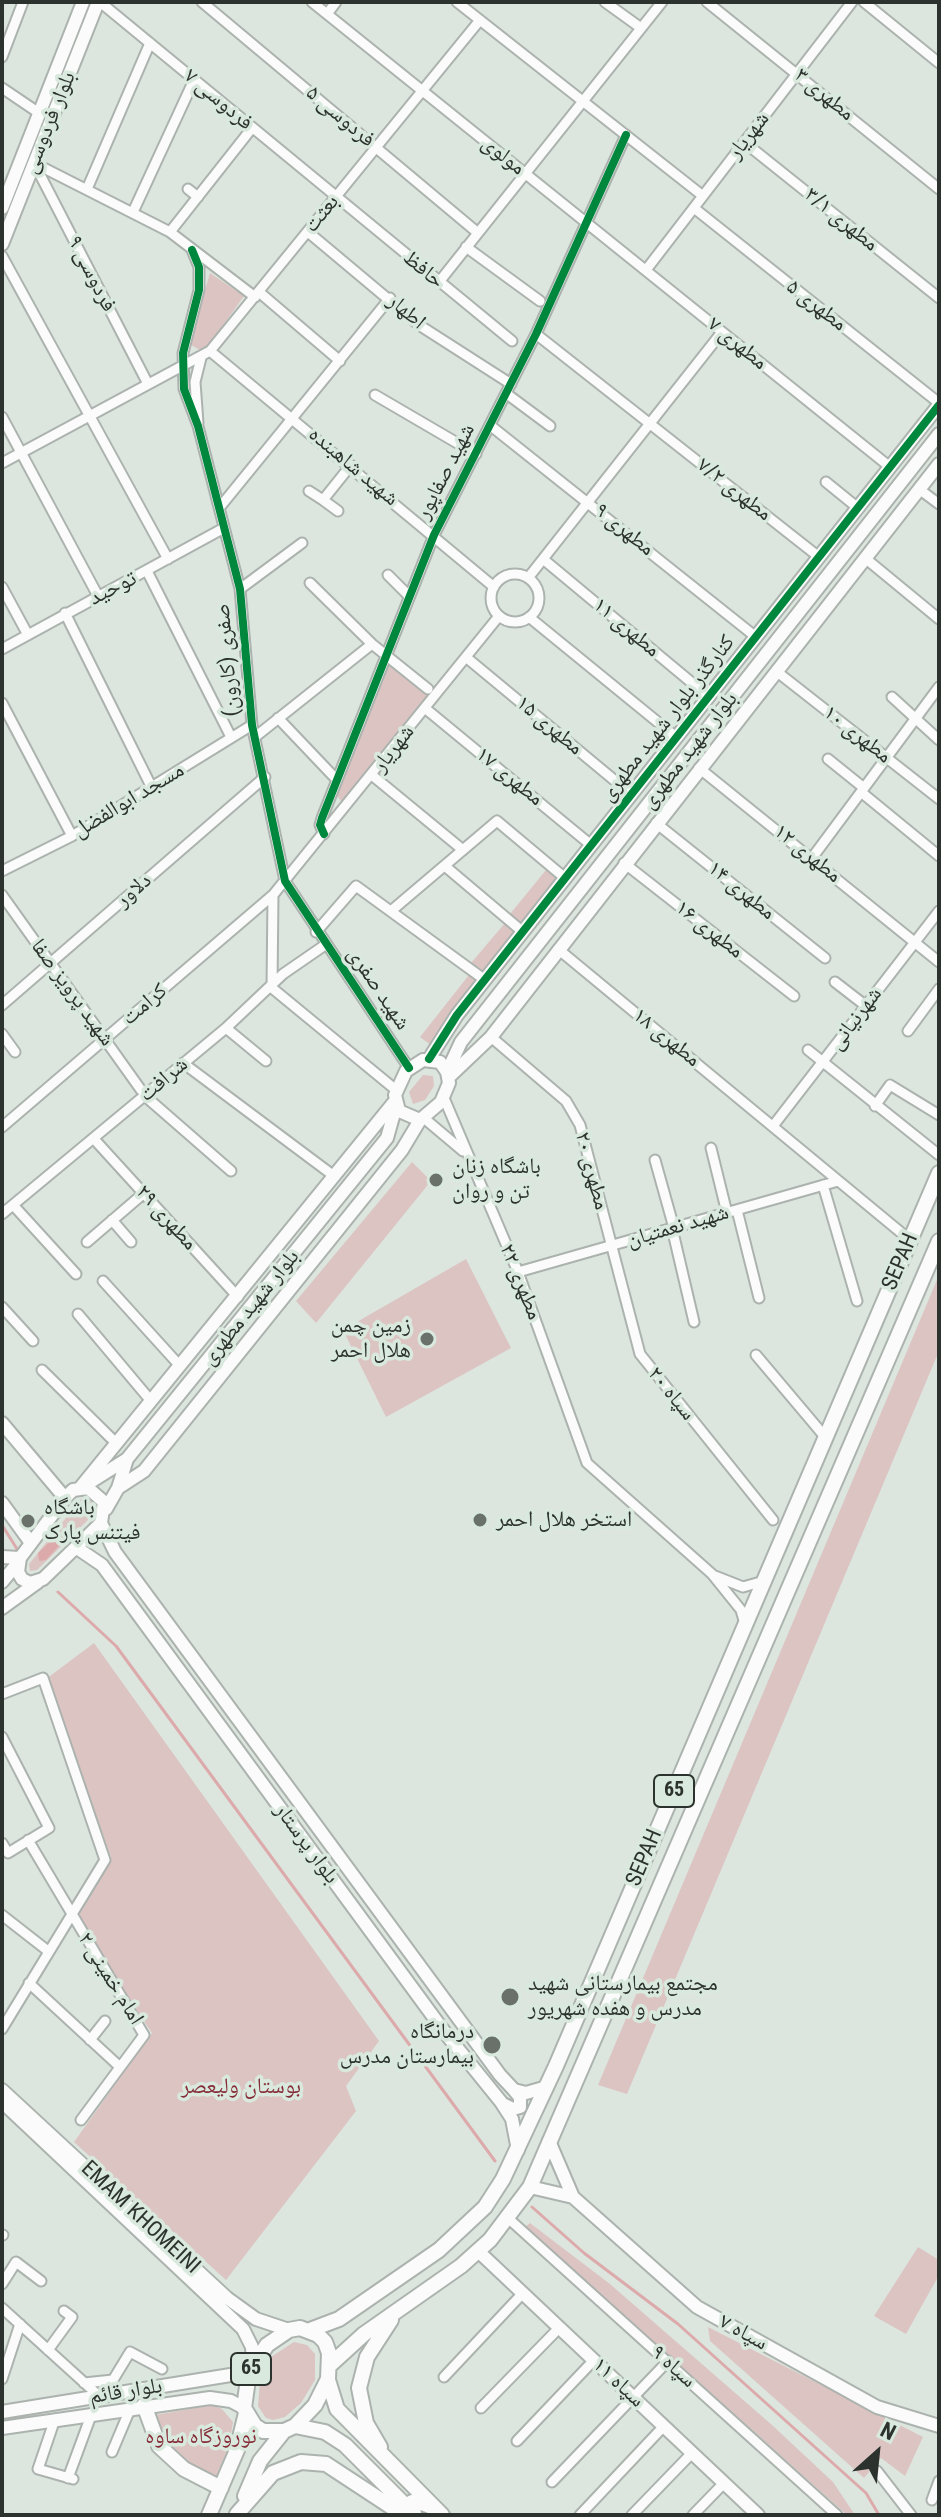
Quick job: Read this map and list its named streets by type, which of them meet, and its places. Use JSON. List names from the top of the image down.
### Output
{
  "streets": {
    "main road": ["SEPAH", "65"],
    "street": [
      "مطهری ۳",
      "فردوسی ۷",
      "فردوسی ۵",
      "بلوار فردوسی",
      "شهریار",
      "مولوی",
      "بعثت",
      "مطهری ۳/۱",
      "حافظ",
      "فردوسی ۹",
      "مطهری ۵",
      "اطهار",
      "مطهری ۷",
      "شهید شاهبنده",
      "شهید صفاپور",
      "مطهری ۷/۲",
      "مطهری ۹",
      "توحید",
      "مطهری ۱۱",
      "صفری (کارون)",
      "کنارگذر بلوار شهید مطهری",
      "مطهری ۱۵",
      "مطهری ۱۰",
      "بلوار شهید مطهری",
      "مطهری ۱۷",
      "مسجد ابوالفضل",
      "مطهری ۱۲",
      "دلاور",
      "مطهری ۱۴",
      "مطهری ۱۶",
      "شهید صفری",
      "شهید پرویز صفا",
      "کرامت",
      "شهرنیانی",
      "مطهری ۱۸",
      "شرافت",
      "مطهری ۲۰",
      "مطهری ۲۹",
      "شهید نعمتیان",
      "مطهری ۲۲",
      "سپاه ۲۰",
      "بلوار پرستار",
      "امام خمینی ۲",
      "EMAM KHOMEINI",
      "سپاه ۷",
      "سپاه ۹",
      "سپاه ۱۱",
      "بلوار قائم"
    ]
  },
  "crossings": [
    ["مطهری ۳", "شهریار"],
    ["فردوسی ۷", "بلوار فردوسی"],
    ["فردوسی ۷", "بعثت"],
    ["فردوسی ۷", "حافظ"],
    ["فردوسی ۵", "بعثت"],
    ["بلوار فردوسی", "فردوسی ۹"],
    ["شهریار", "مطهری ۳/۱"],
    ["شهریار", "مطهری ۵"],
    ["شهریار", "مطهری ۷"],
    ["شهریار", "شهید شاهبنده"],
    ["شهریار", "شهید صفاپور"],
    ["شهریار", "صفری (کارون)"],
    ["شهریار", "مطهری ۱۵"],
    ["شهریار", "مطهری ۱۷"],
    ["شهریار", "کرامت"],
    ["مولوی", "بعثت"],
    ["مولوی", "مطهری ۷"],
    ["مولوی", "شهید صفاپور"],
    ["بعثت", "حافظ"],
    ["بعثت", "فردوسی ۹"],
    ["بعثت", "اطهار"],
    ["بعثت", "شهید شاهبنده"],
    ["مطهری ۵", "کنارگذر بلوار شهید مطهری"],
    ["اطهار", "شهید صفاپور"],
    ["مطهری ۷", "شهید صفاپور"],
    ["مطهری ۷", "کنارگذر بلوار شهید مطهری"],
    ["شهید شاهبنده", "شهید صفاپور"],
    ["شهید صفاپور", "مطهری ۷/۲"],
    ["شهید صفاپور", "مطهری ۹"],
    ["مطهری ۷/۲", "کنارگذر بلوار شهید مطهری"],
    ["مطهری ۹", "کنارگذر بلوار شهید مطهری"],
    ["توحید", "صفری (کارون)"],
    ["مطهری ۱۱", "کنارگذر بلوار شهید مطهری"],
    ["صفری (کارون)", "مسجد ابوالفضل"],
    ["صفری (کارون)", "دلاور"],
    ["صفری (کارون)", "شهید صفری"],
    ["صفری (کارون)", "کرامت"],
    ["کنارگذر بلوار شهید مطهری", "مطهری ۱۵"],
    ["کنارگذر بلوار شهید مطهری", "بلوار شهید مطهری"],
    ["کنارگذر بلوار شهید مطهری", "مطهری ۱۷"],
    ["کنارگذر بلوار شهید مطهری", "شهید صفری"],
    ["کنارگذر بلوار شهید مطهری", "مطهری ۲۲"],
    ["بلوار شهید مطهری", "شهید صفری"],
    ["بلوار شهید مطهری", "مطهری ۲۲"],
    ["بلوار شهید مطهری", "بلوار پرستار"],
    ["مطهری ۱۲", "شهرنیانی"],
    ["دلاور", "شهید پرویز صفا"],
    ["شهید صفری", "شرافت"],
    ["شهید صفری", "مطهری ۲۲"],
    ["شهید پرویز صفا", "کرامت"],
    ["شهید پرویز صفا", "شرافت"],
    ["شهرنیانی", "مطهری ۱۸"],
    ["مطهری ۱۸", "شهید نعمتیان"],
    ["مطهری ۱۸", "SEPAH"],
    ["شرافت", "مطهری ۲۹"],
    ["مطهری ۲۰", "شهید نعمتیان"],
    ["مطهری ۲۰", "سپاه ۲۰"],
    ["شهید نعمتیان", "مطهری ۲۲"],
    ["شهید نعمتیان", "سپاه ۲۰"],
    ["SEPAH", "65"],
    ["SEPAH", "بلوار پرستار"],
    ["SEPAH", "EMAM KHOMEINI"],
    ["SEPAH", "سپاه ۷"],
    ["SEPAH", "سپاه ۹"],
    ["SEPAH", "سپاه ۱۱"],
    ["SEPAH", "بلوار قائم"],
    ["65", "EMAM KHOMEINI"],
    ["65", "بلوار قائم"],
    ["EMAM KHOMEINI", "بلوار قائم"]
  ],
  "parks": ["بوستان ولیعصر", "نوروزگاه ساوه"],
  "places": [
    "باشگاه زنان تن و روان",
    "زمین چمن هلال احمر",
    "استخر هلال احمر",
    "باشگاه فیتنس پارک",
    "مجتمع بیمارستانی شهید مدرس و هفده شهریور",
    "درمانگاه بیمارستان مدرس"
  ],
  "north": "top right"
}
